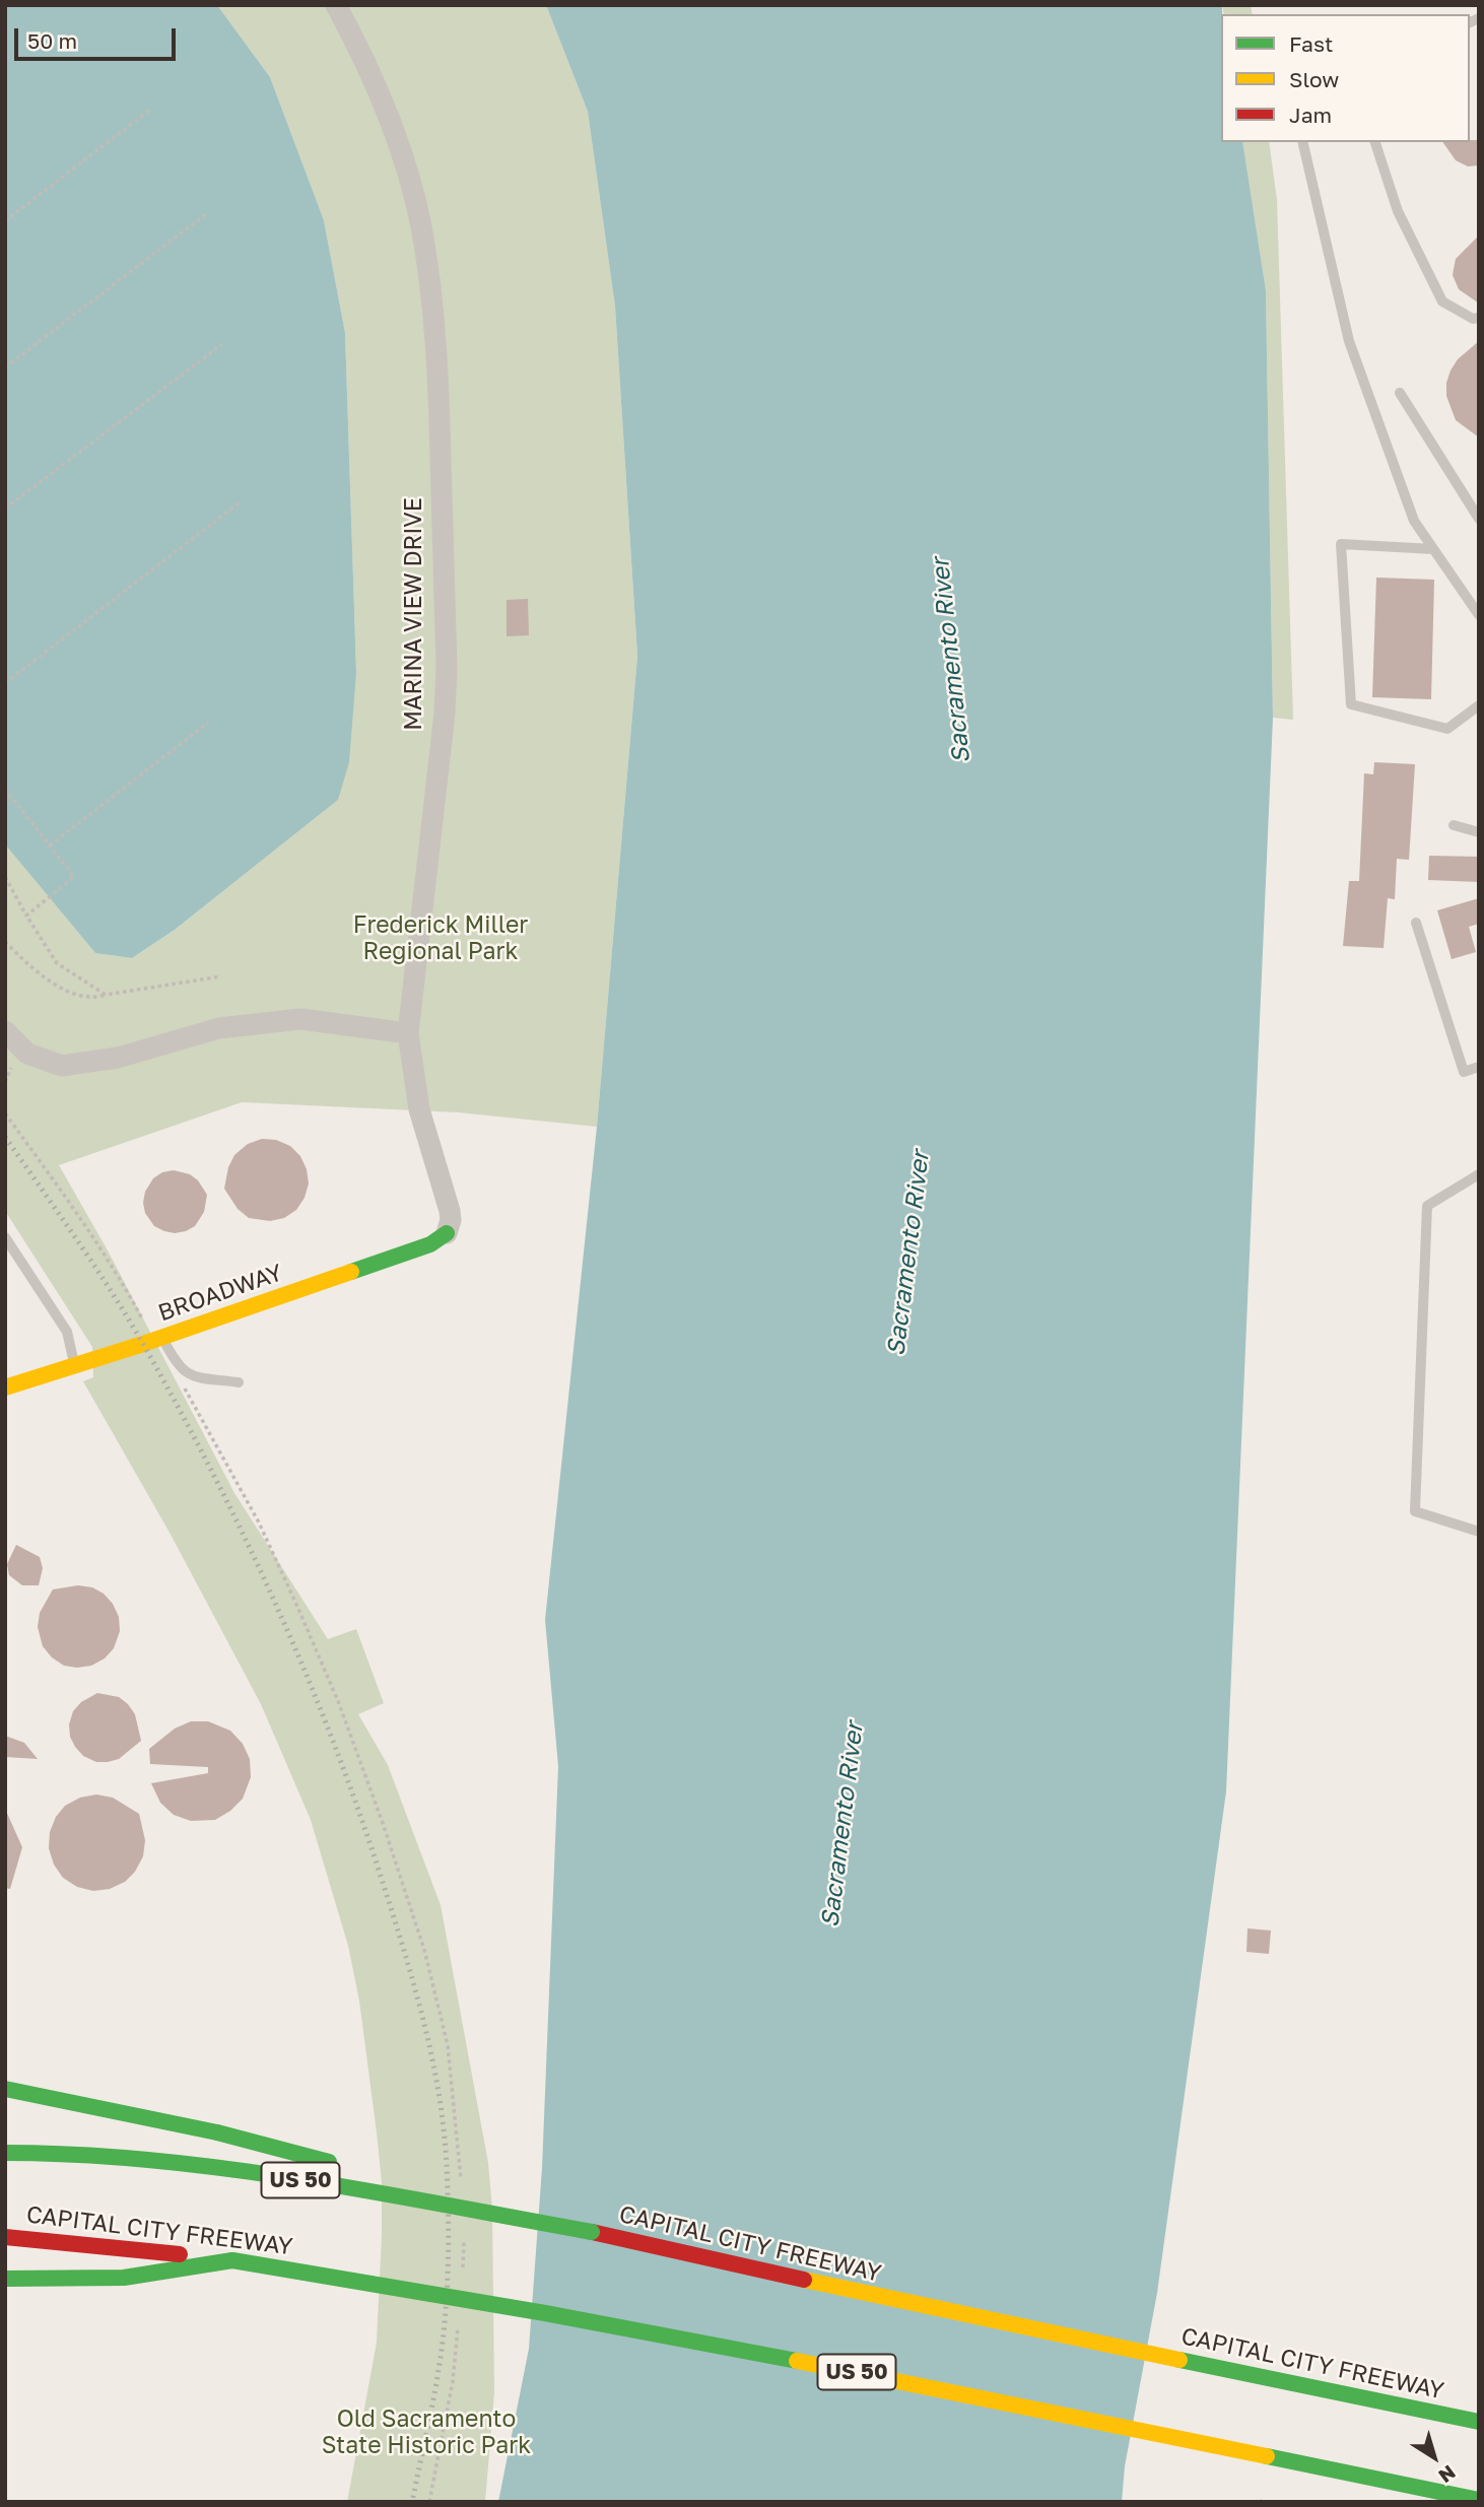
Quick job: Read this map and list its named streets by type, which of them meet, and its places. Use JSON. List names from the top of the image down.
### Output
{
  "streets": {
    "main road": ["BROADWAY", "US 50", "CAPITAL CITY FREEWAY"],
    "street": ["MARINA VIEW DRIVE"]
  },
  "crossings": [
    ["MARINA VIEW DRIVE", "BROADWAY"]
  ],
  "water": ["Sacramento River"],
  "parks": ["Frederick Miller Regional Park", "Old Sacramento State Historic Park"],
  "legend": ["Fast", "Slow", "Jam"],
  "scale_bar": "50 m",
  "north": "bottom right"
}
